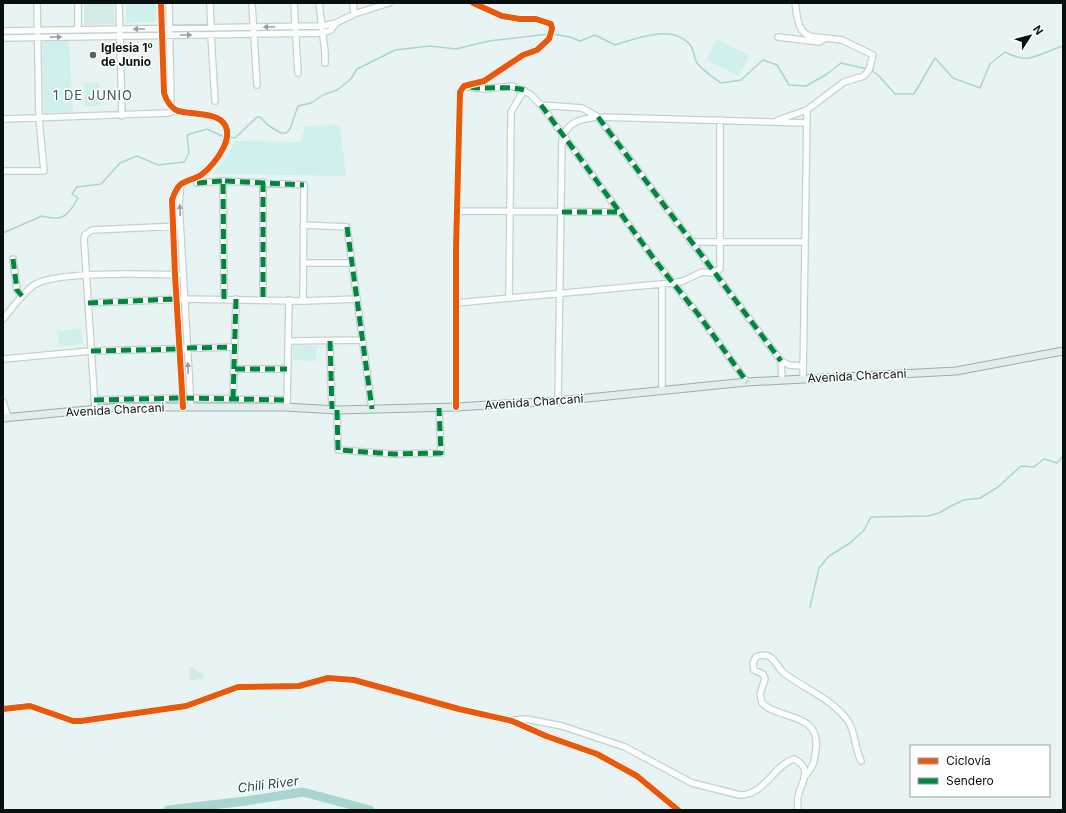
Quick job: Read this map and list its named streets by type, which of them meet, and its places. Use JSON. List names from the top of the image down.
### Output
{
  "streets": {
    "main road": ["Avenida Charcani"]
  },
  "districts": ["1 DE JUNIO"],
  "water": ["Chili River"],
  "places": ["Iglesia 1º de Junio"],
  "legend": ["Ciclovía", "Sendero"],
  "north": "top right"
}
